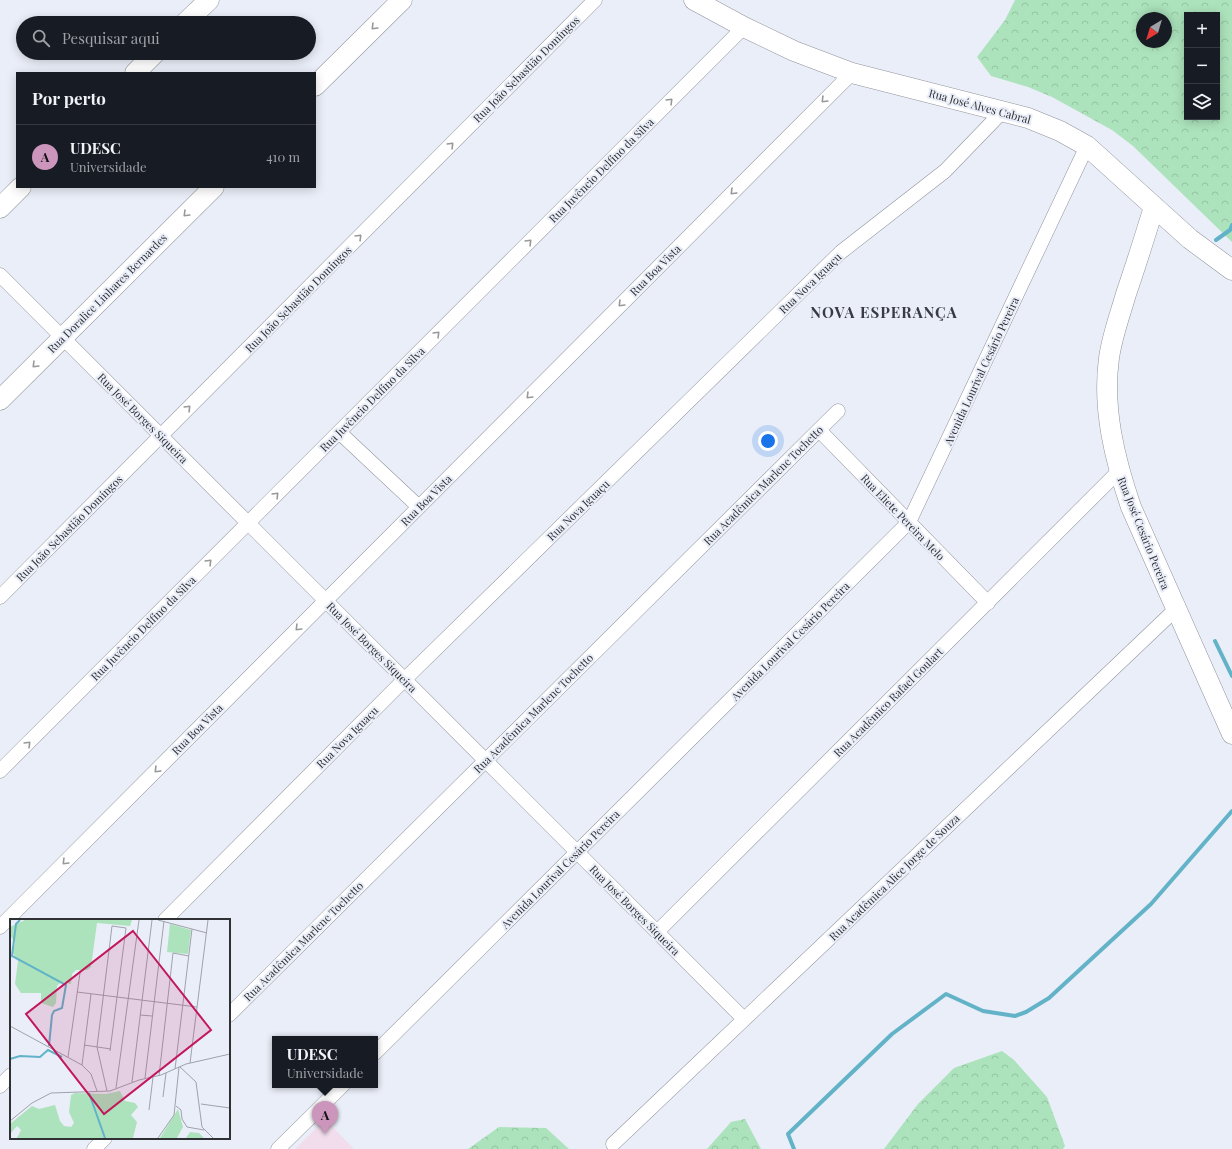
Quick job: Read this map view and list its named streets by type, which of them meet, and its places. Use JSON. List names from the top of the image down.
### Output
{
  "streets": {
    "street": [
      "Rua João Sebastião Domingos",
      "Rua José Alves Cabral",
      "Rua Juvêncio Delfino da Silva",
      "Rua Boa Vista",
      "Rua Nova Iguaçu",
      "Rua Doralice Linhares Bernardes",
      "Avenida Lourival Cesário Pereira",
      "Rua José Borges Siqueira",
      "Rua Acadêmica Marlene Tochetto",
      "Rua Eliete Pereira Melo",
      "Rua José Cesário Pereira",
      "Rua Acadêmico Rafael Goulart",
      "Rua Acadêmica Alice Jorge de Souza"
    ]
  },
  "crossings": [
    ["Rua João Sebastião Domingos", "Rua José Borges Siqueira"],
    ["Rua José Alves Cabral", "Rua Juvêncio Delfino da Silva"],
    ["Rua José Alves Cabral", "Rua Boa Vista"],
    ["Rua José Alves Cabral", "Rua Nova Iguaçu"],
    ["Rua José Alves Cabral", "Avenida Lourival Cesário Pereira"],
    ["Rua José Alves Cabral", "Rua José Cesário Pereira"],
    ["Rua Juvêncio Delfino da Silva", "Rua José Borges Siqueira"],
    ["Rua Boa Vista", "Rua José Borges Siqueira"],
    ["Rua Nova Iguaçu", "Rua José Borges Siqueira"],
    ["Rua Doralice Linhares Bernardes", "Rua José Borges Siqueira"],
    ["Avenida Lourival Cesário Pereira", "Rua José Borges Siqueira"],
    ["Avenida Lourival Cesário Pereira", "Rua Eliete Pereira Melo"],
    ["Rua José Borges Siqueira", "Rua Acadêmica Marlene Tochetto"],
    ["Rua José Borges Siqueira", "Rua Acadêmico Rafael Goulart"],
    ["Rua José Borges Siqueira", "Rua Acadêmica Alice Jorge de Souza"],
    ["Rua Acadêmica Marlene Tochetto", "Rua Eliete Pereira Melo"],
    ["Rua Eliete Pereira Melo", "Rua Acadêmico Rafael Goulart"],
    ["Rua José Cesário Pereira", "Rua Acadêmico Rafael Goulart"],
    ["Rua José Cesário Pereira", "Rua Acadêmica Alice Jorge de Souza"]
  ],
  "one_way": [
    "Rua João Sebastião Domingos",
    "Rua Juvêncio Delfino da Silva",
    "Rua Boa Vista",
    "Rua Doralice Linhares Bernardes"
  ],
  "districts": ["NOVA ESPERANÇA"],
  "north": "bottom left",
  "page": {
    "map_buttons": ["+", "−"],
    "search": "Pesquisar aqui",
    "heading": "Por perto",
    "list": [
      {
        "mark": "A",
        "name": "UDESC",
        "note": "Universidade",
        "value": "410 m"
      }
    ],
    "popup": ["UDESC", "Universidade"],
    "pins": "A"
  }
}
